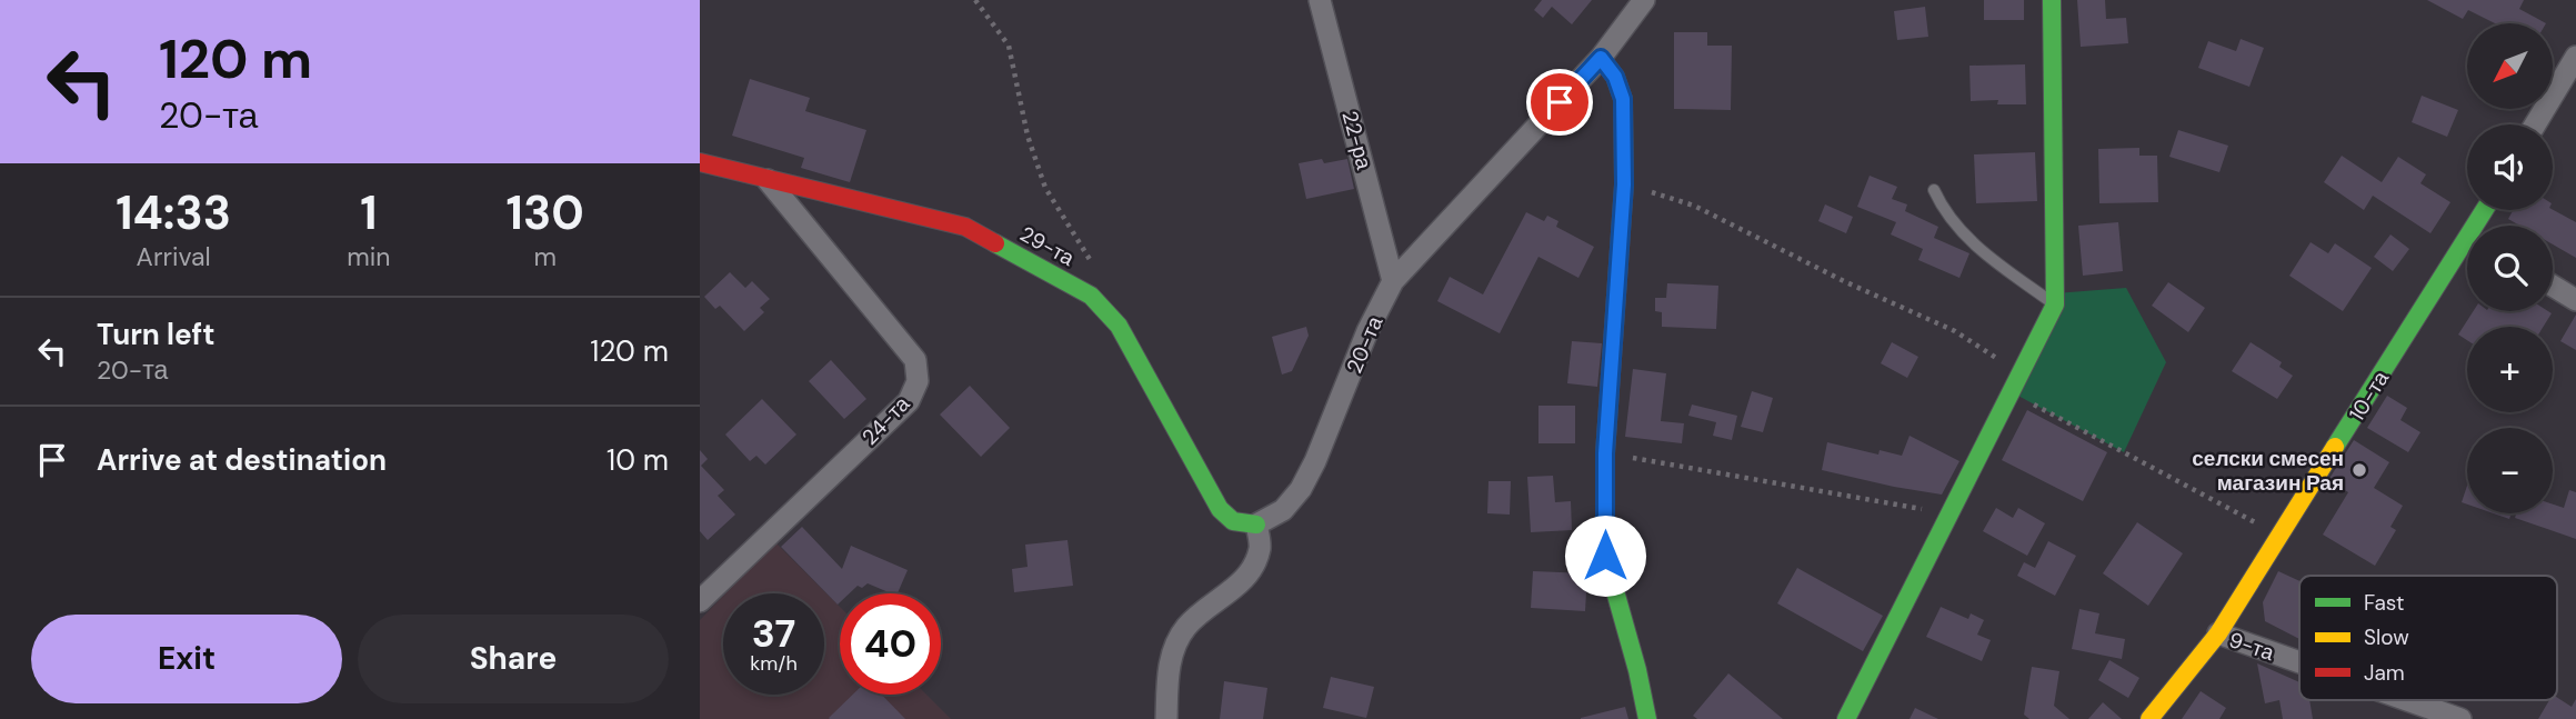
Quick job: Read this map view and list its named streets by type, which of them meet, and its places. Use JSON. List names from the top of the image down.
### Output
{
  "streets": {
    "street": [
      "22-ра",
      "29-та",
      "20-та",
      "10-та",
      "24-та",
      "9-та"
    ]
  },
  "crossings": [
    ["22-ра", "20-та"],
    ["29-та", "20-та"],
    ["29-та", "24-та"],
    ["10-та", "9-та"]
  ],
  "places": ["селски смесен магазин Рая"],
  "legend": ["Fast", "Slow", "Jam"],
  "north": "bottom left",
  "page": {
    "turn": ["120 m", "20-та"],
    "map_buttons": ["+", "−"],
    "eta": [
      "14:33",
      "Arrival",
      "1",
      "min",
      "130",
      "m"
    ],
    "list": [
      {
        "name": "Turn left",
        "note": "20-та",
        "value": "120 m"
      },
      {
        "name": "Arrive at destination",
        "value": "10 m"
      }
    ],
    "speed": "37 km/h",
    "limit": "40",
    "buttons": ["Exit", "Share"]
  }
}
